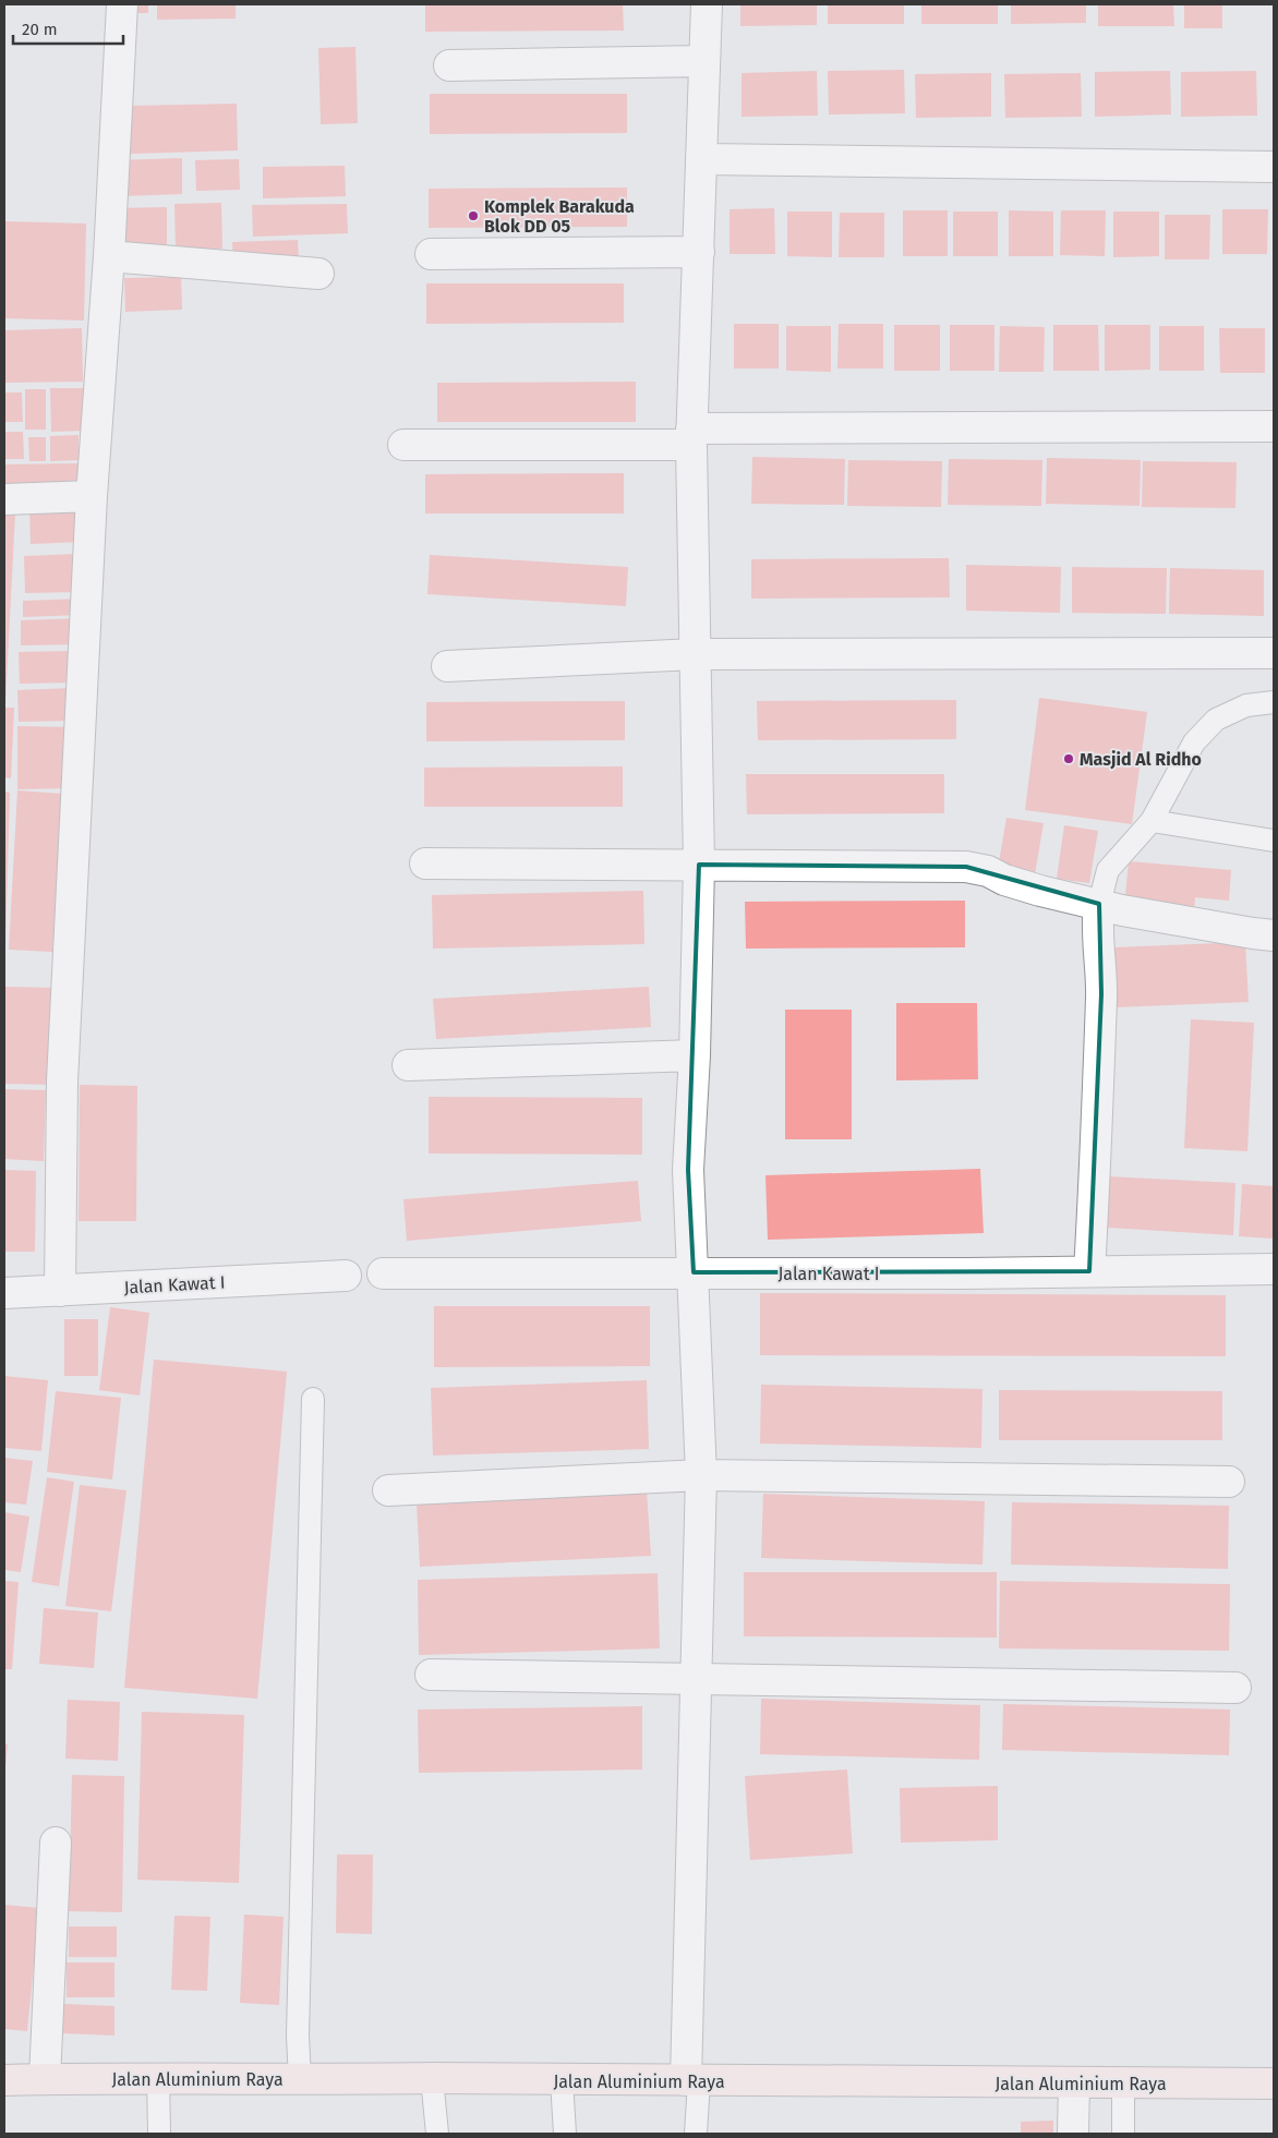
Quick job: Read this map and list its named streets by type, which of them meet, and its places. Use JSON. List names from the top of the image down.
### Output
{
  "streets": {
    "main road": ["Jalan Aluminium Raya"],
    "street": ["Jalan Kawat I"]
  },
  "places": ["Komplek Barakuda Blok DD 05", "Masjid Al Ridho"],
  "scale_bar": "20 m"
}
